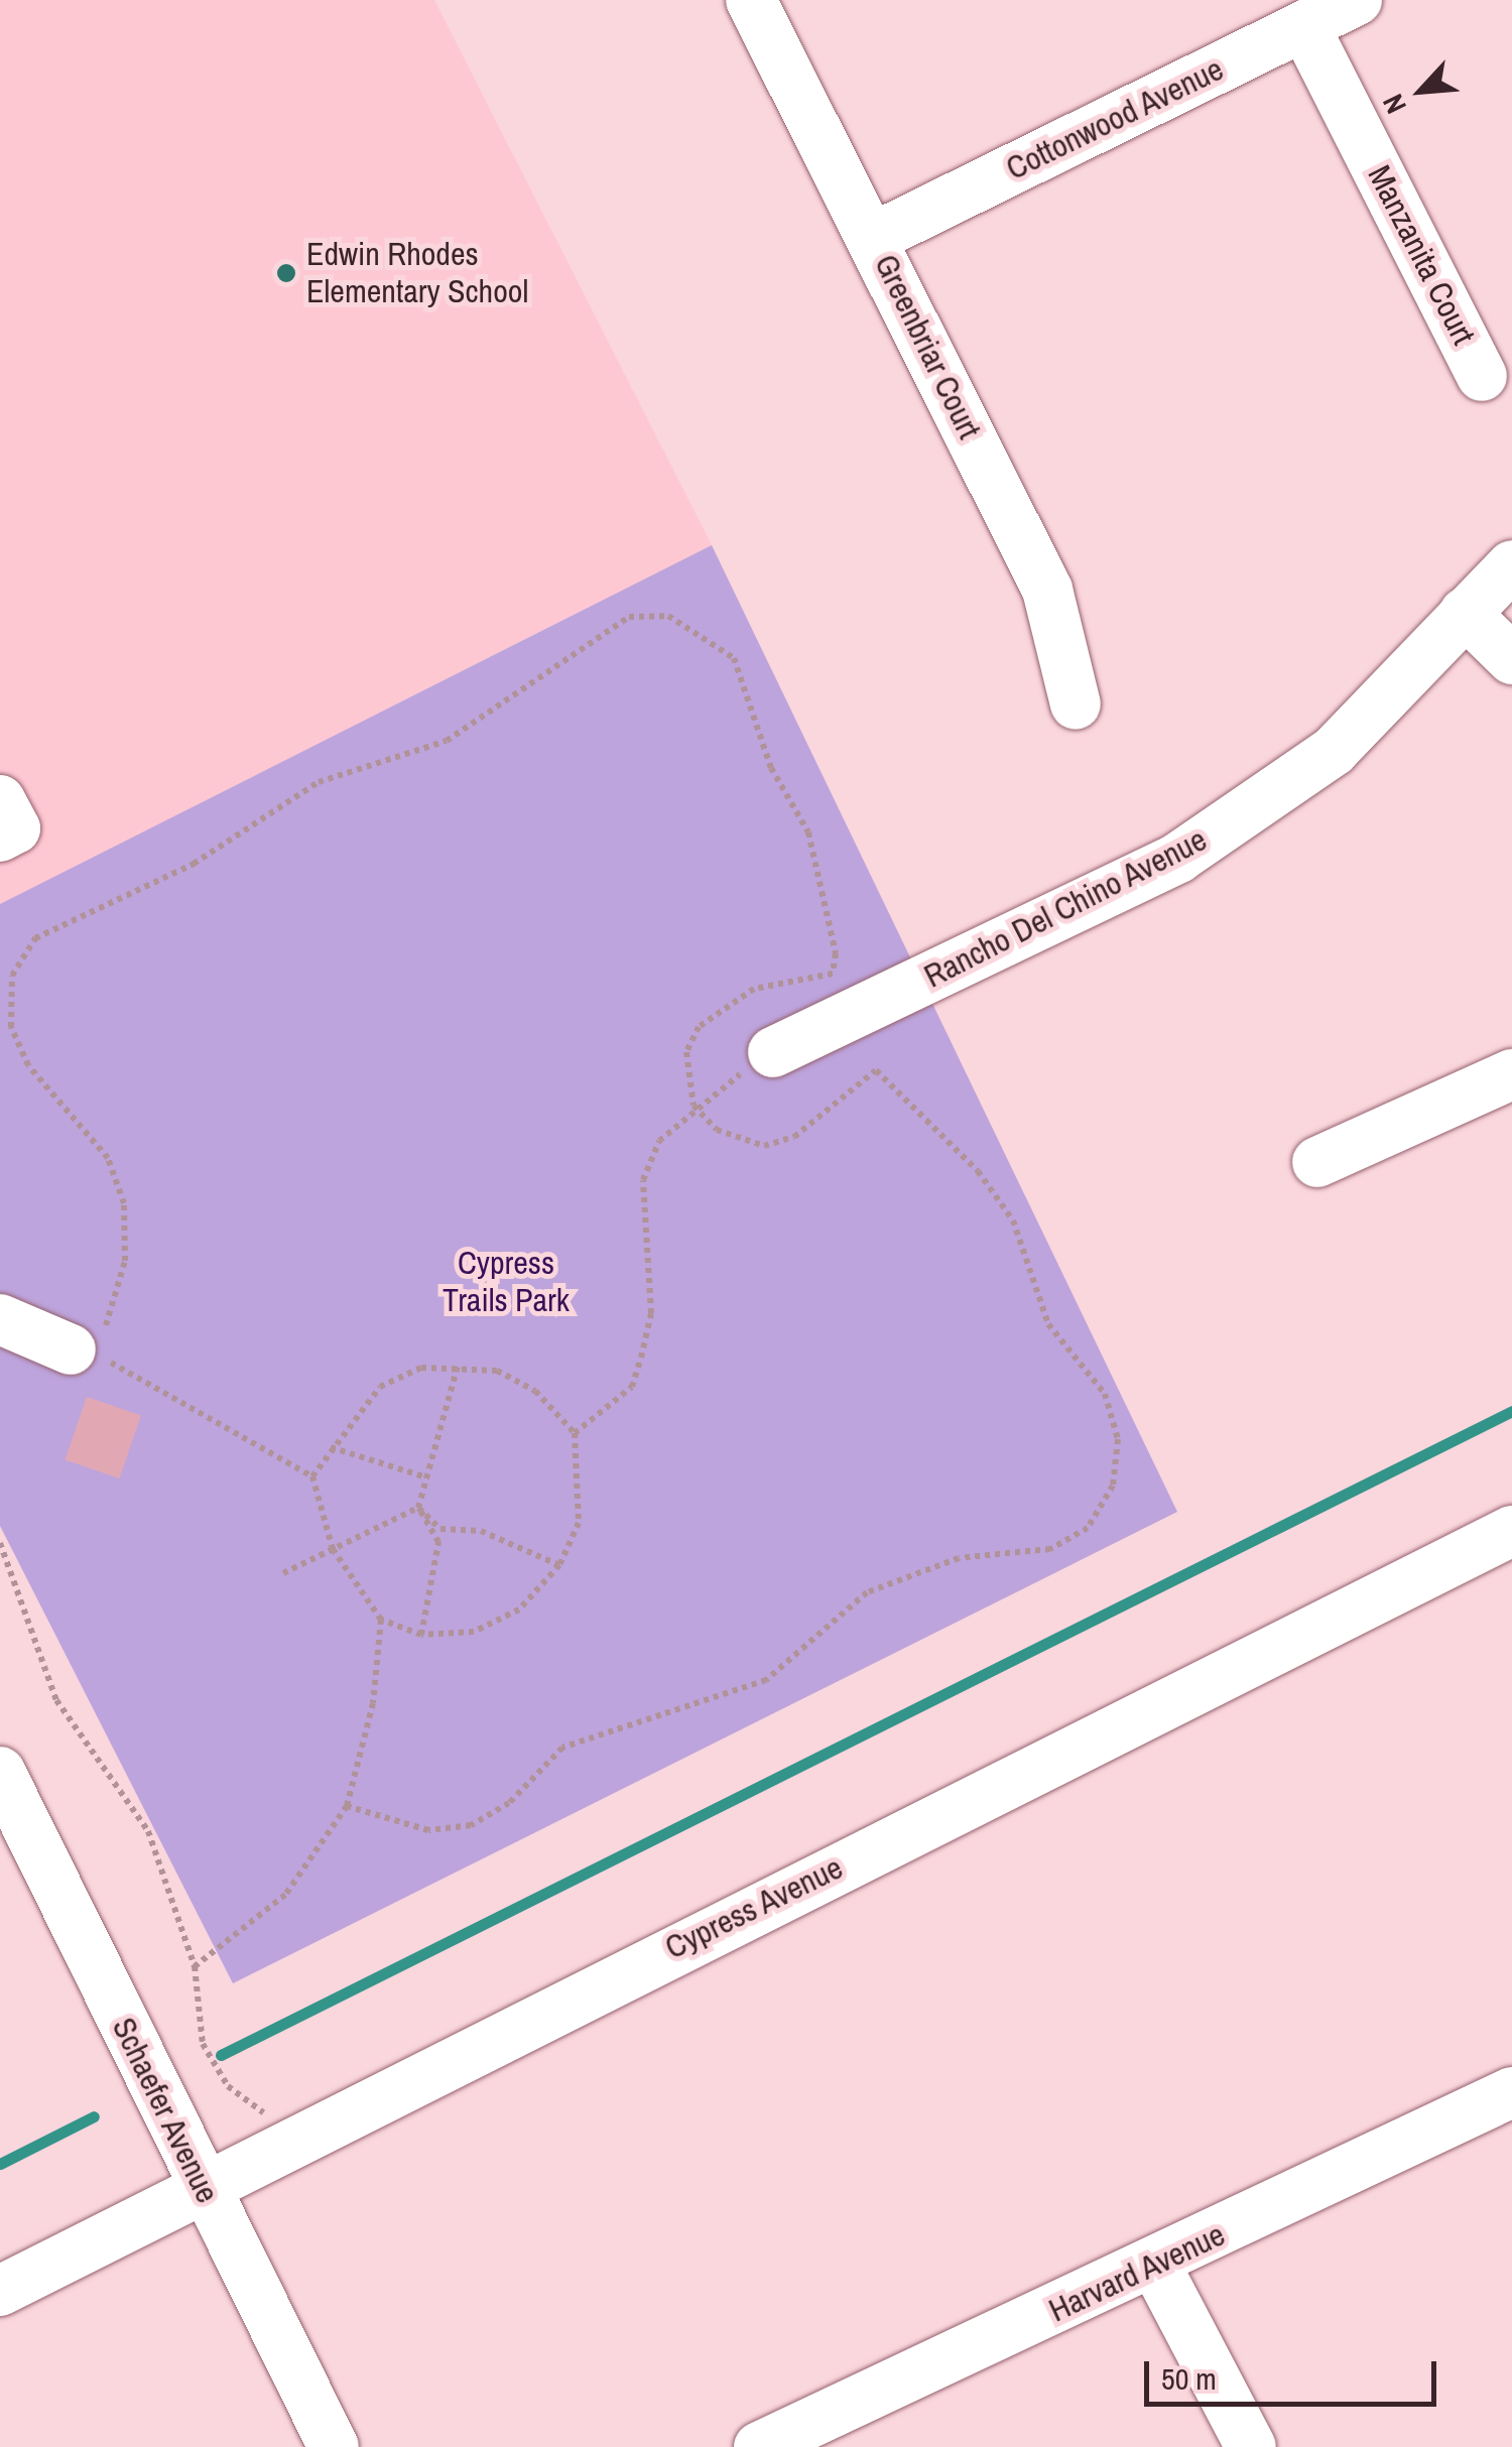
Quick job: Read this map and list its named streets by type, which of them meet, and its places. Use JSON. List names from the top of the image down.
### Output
{
  "streets": {
    "street": [
      "Cottonwood Avenue",
      "Manzanita Court",
      "Greenbriar Court",
      "Rancho Del Chino Avenue",
      "Cypress Avenue",
      "Schaefer Avenue",
      "Harvard Avenue"
    ]
  },
  "crossings": [
    ["Cottonwood Avenue", "Manzanita Court"],
    ["Cottonwood Avenue", "Greenbriar Court"],
    ["Cypress Avenue", "Schaefer Avenue"]
  ],
  "parks": ["Cypress Trails Park"],
  "places": ["Edwin Rhodes Elementary School"],
  "scale_bar": "50 m",
  "north": "bottom left"
}
